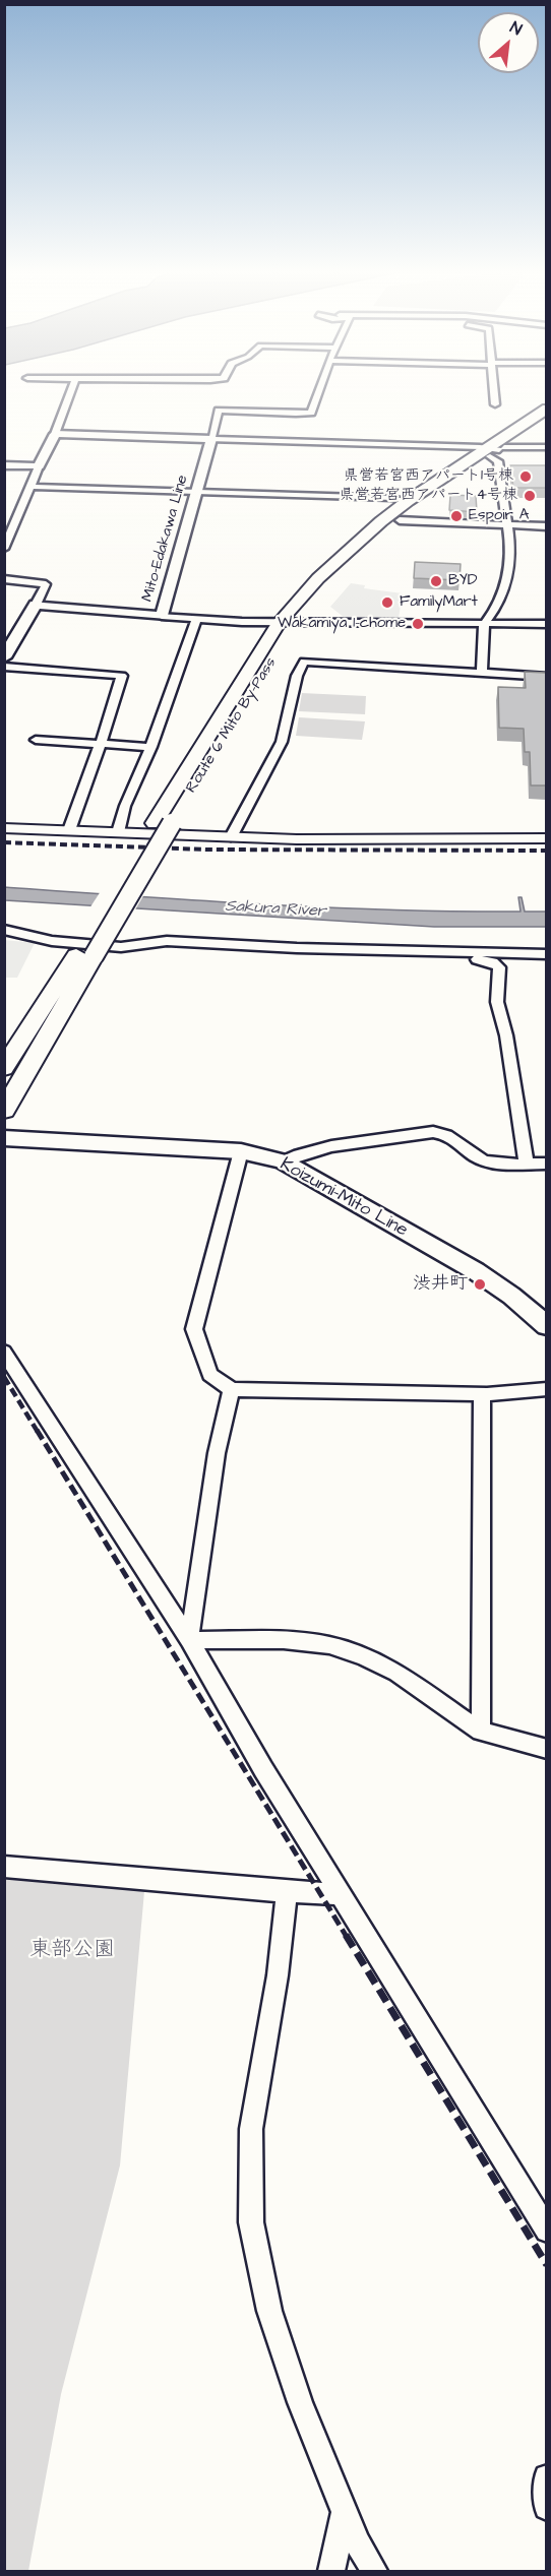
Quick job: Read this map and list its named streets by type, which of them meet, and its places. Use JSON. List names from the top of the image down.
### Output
{
  "streets": {
    "highway": ["Route 6 Mito By-Pass"],
    "main road": ["Mito-Edakawa Line", "Koizumi-Mito Line"]
  },
  "water": ["Sakura River"],
  "parks": ["東部公園"],
  "places": [
    "県営若宮西アパート1号棟",
    "県営若宮西アパート4号棟",
    "Espoir A",
    "BYD",
    "FamilyMart",
    "Wakamiya 1-chome",
    "渋井町"
  ],
  "north": "top right"
}
